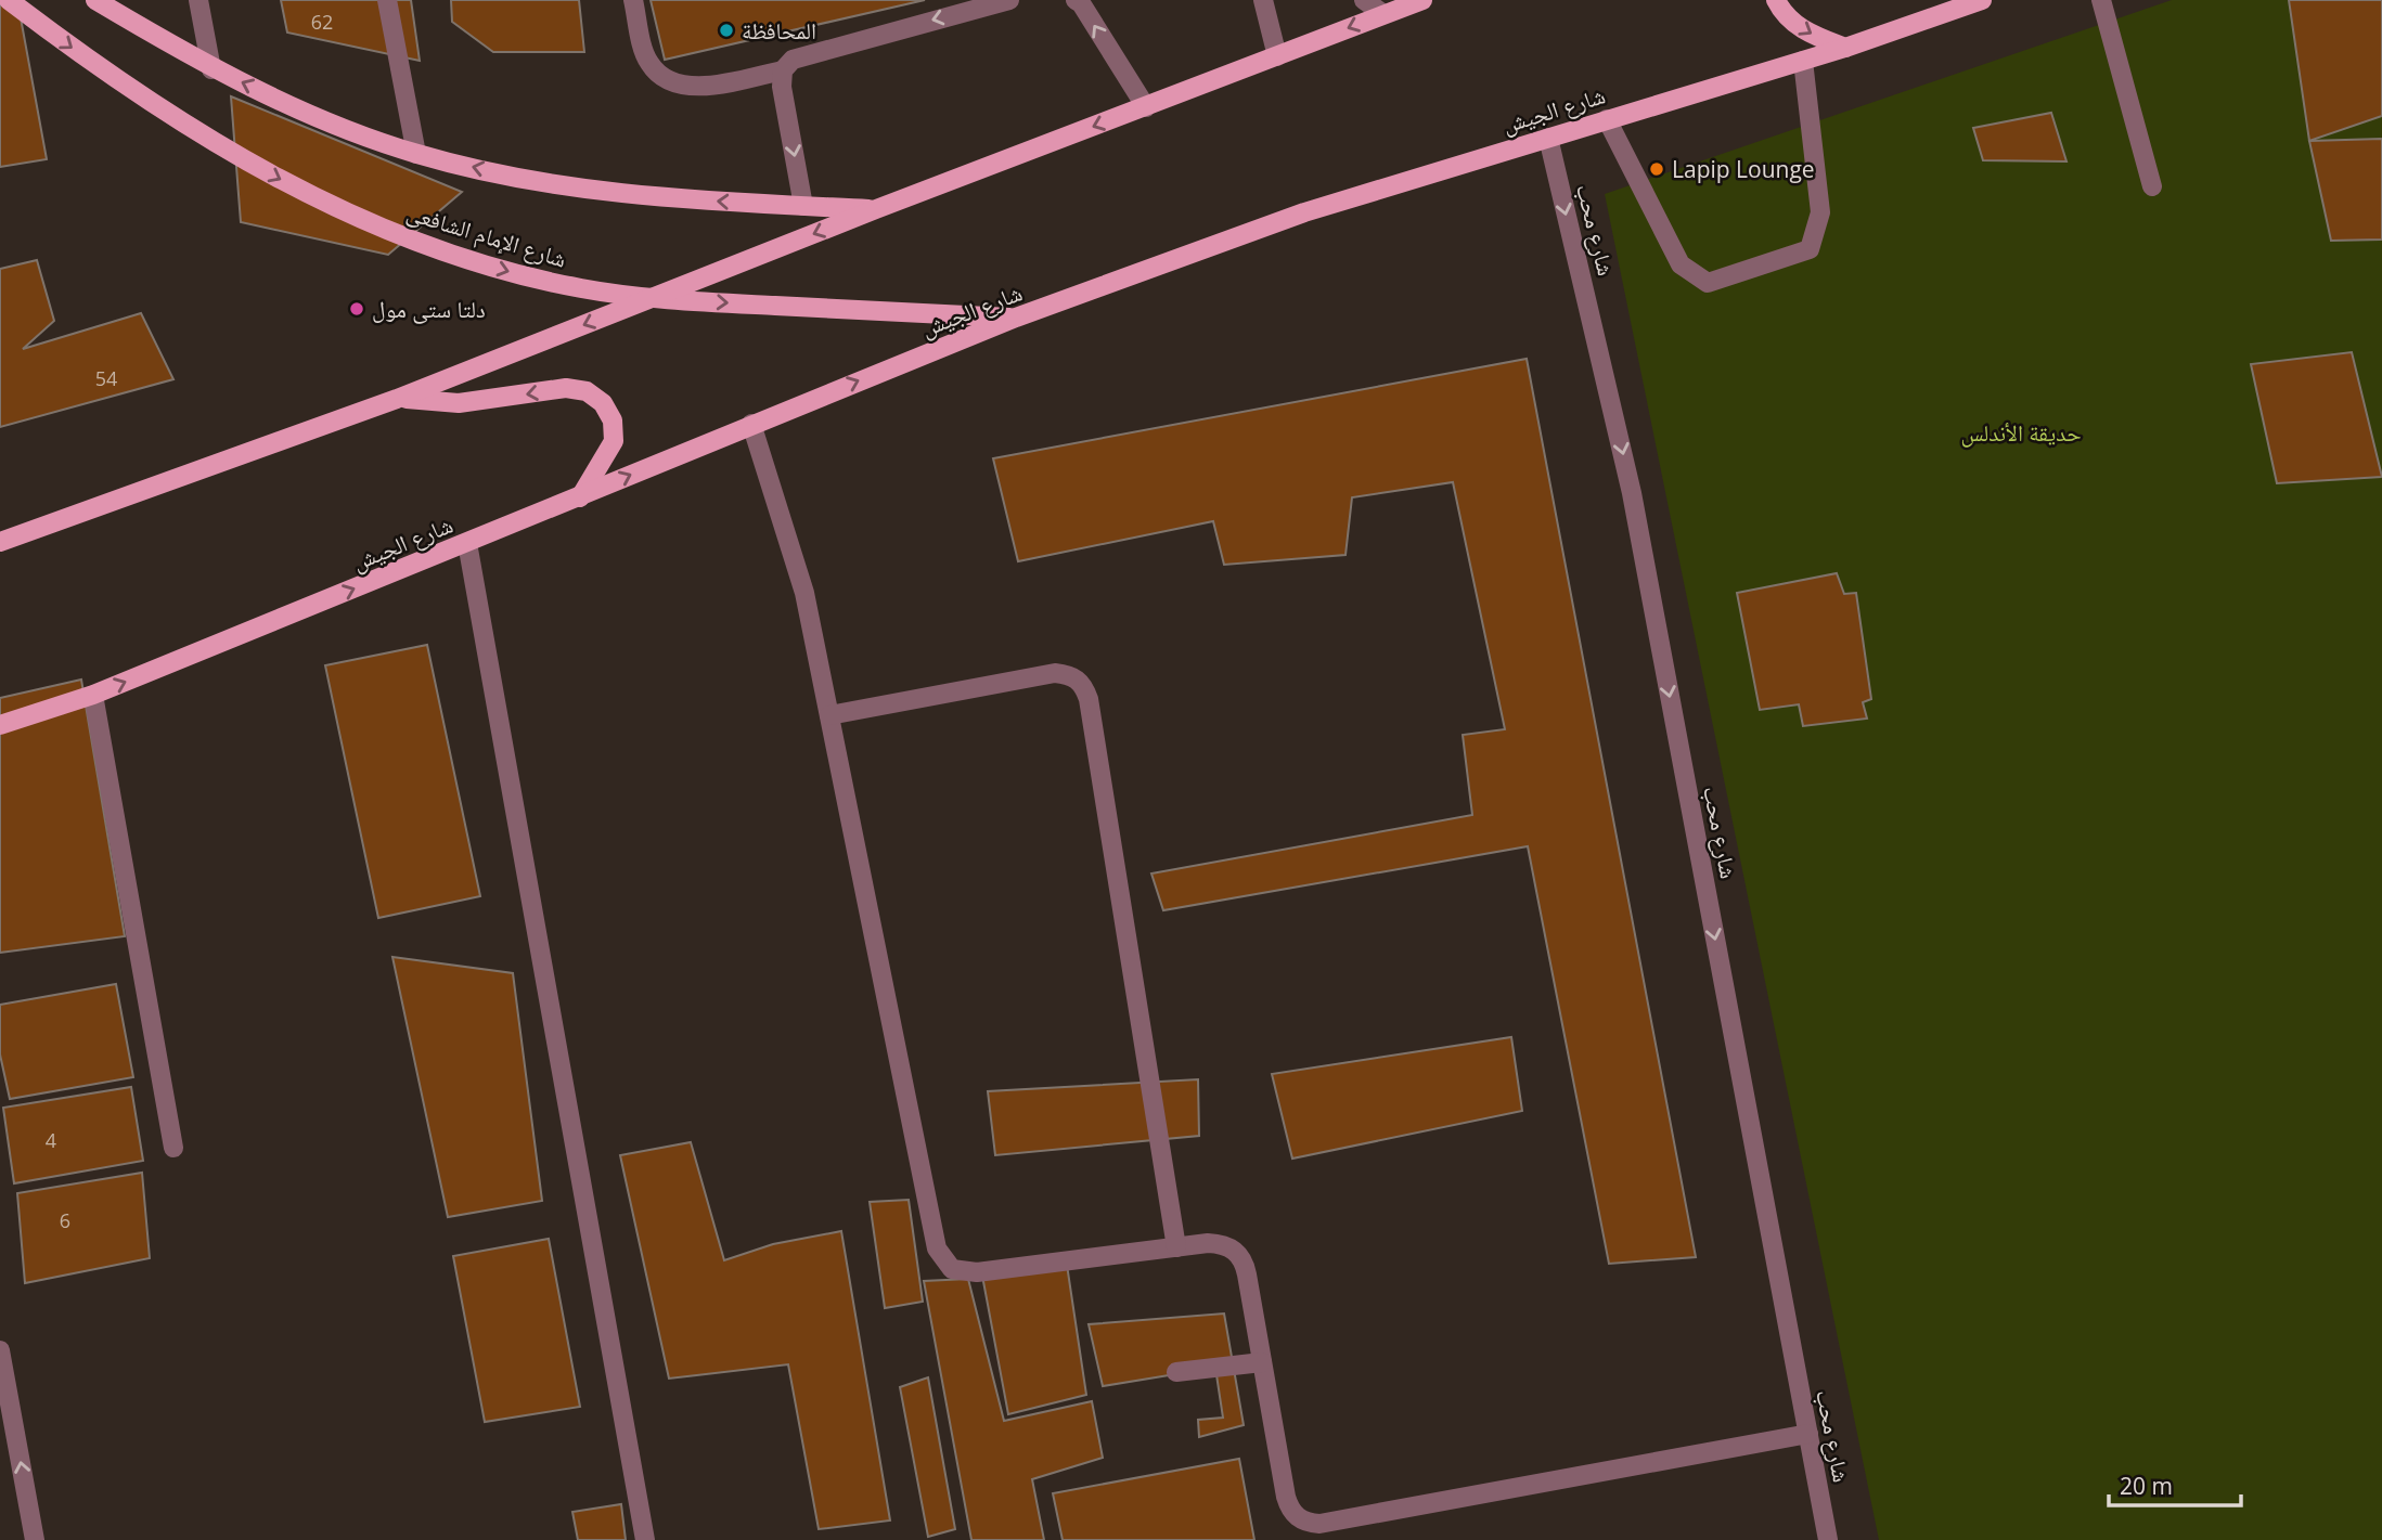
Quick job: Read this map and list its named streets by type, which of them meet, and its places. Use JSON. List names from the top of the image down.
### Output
{
  "streets": {
    "main road": ["شارع الجيش", "شارع الإمام الشافعى"],
    "street": ["شارع محب"]
  },
  "crossings": [
    ["شارع الجيش", "شارع محب"],
    ["شارع الجيش", "شارع الإمام الشافعى"]
  ],
  "one_way": ["شارع محب"],
  "parks": ["حديقة الأندلس"],
  "places": ["المحافظة", "Lapip Lounge", "دلتا ستى مول"],
  "house_numbers": [
    "62",
    "54",
    "4",
    "6"
  ],
  "scale_bar": "20 m"
}
